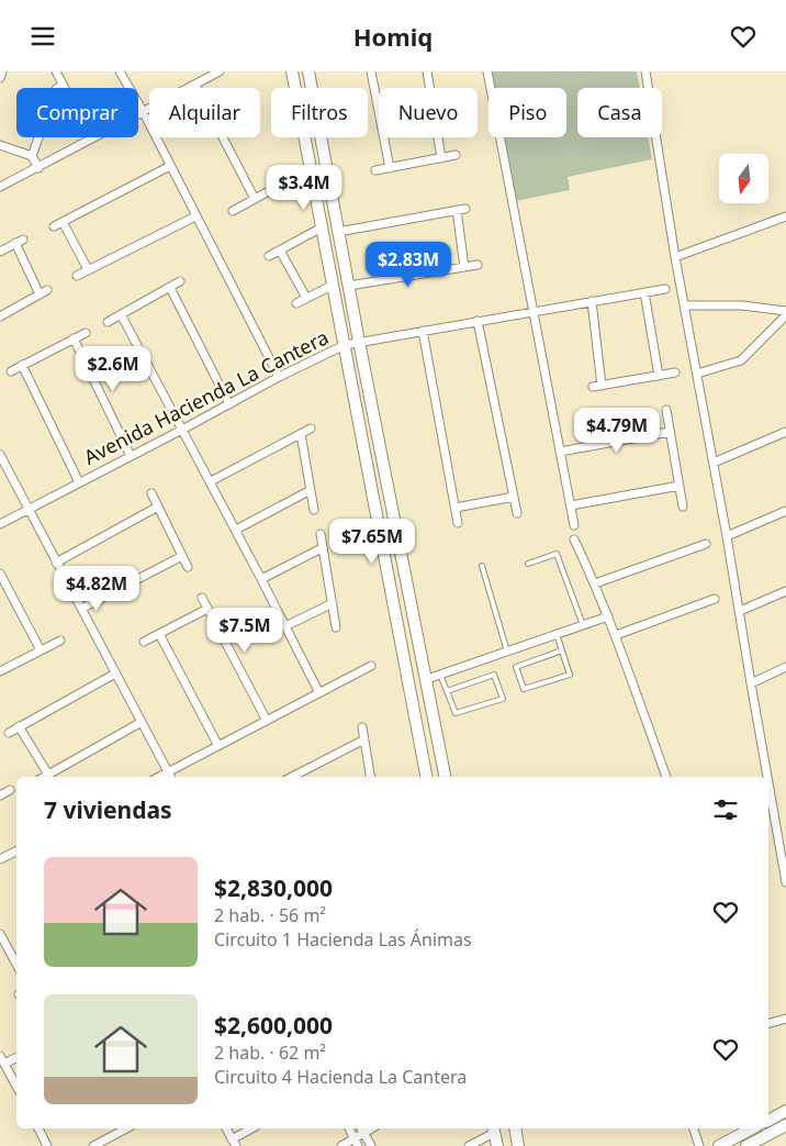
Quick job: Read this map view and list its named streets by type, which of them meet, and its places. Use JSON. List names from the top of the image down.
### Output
{
  "streets": {
    "street": ["Avenida Hacienda La Cantera"]
  },
  "north": "bottom",
  "page": {
    "header": "Homiq",
    "chip": [
      "Comprar",
      "Alquilar",
      "Filtros",
      "Nuevo",
      "Piso",
      "Casa"
    ],
    "price": [
      "$3.4M",
      "$2.83M",
      "$2.6M",
      "$4.79M",
      "$7.65M",
      "$4.82M",
      "$7.5M"
    ],
    "heading": "7 viviendas",
    "list": [
      {
        "name": "$2,830,000",
        "note": "2 hab. · 56 m² · Circuito 1 Hacienda Las Ánimas"
      },
      {
        "name": "$2,600,000",
        "note": "2 hab. · 62 m² · Circuito 4 Hacienda La Cantera"
      }
    ]
  }
}
